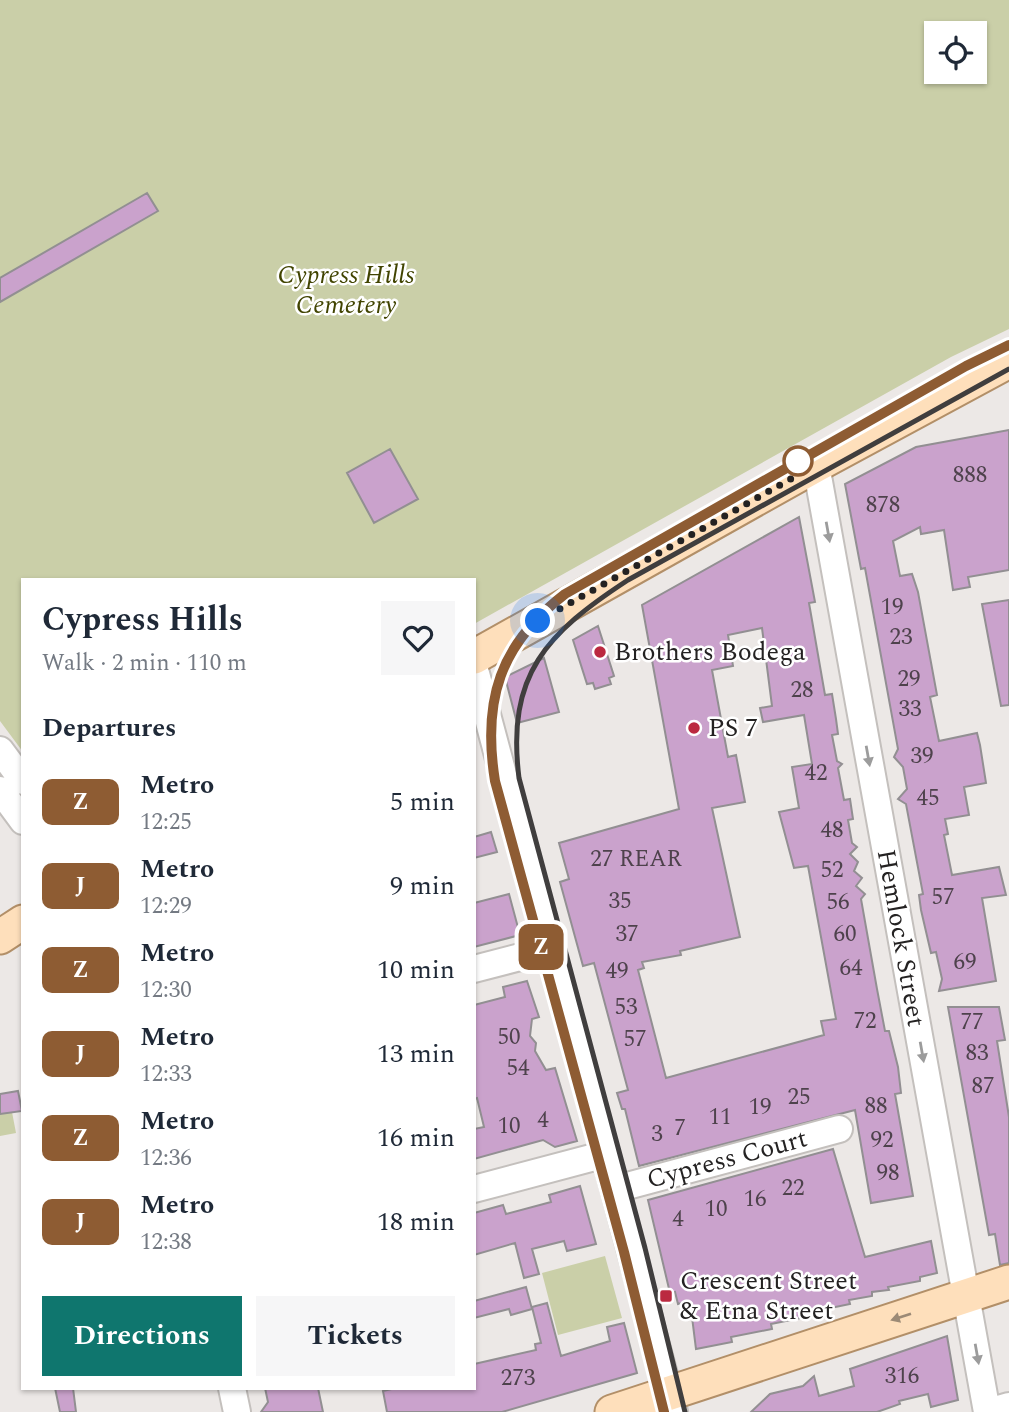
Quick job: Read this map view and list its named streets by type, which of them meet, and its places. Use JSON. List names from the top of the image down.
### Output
{
  "streets": {
    "street": ["Hemlock Street", "Cypress Court"]
  },
  "one_way": ["Hemlock Street"],
  "parks": ["Cypress Hills Cemetery"],
  "places": {
    "other": ["Brothers Bodega", "PS 7"],
    "transit": ["Crescent Street & Etna Street"]
  },
  "lines": ["metro line Z"],
  "house_numbers": [
    "888",
    "878",
    "19",
    "23",
    "29",
    "28",
    "33",
    "39",
    "42",
    "45",
    "48",
    "27 REAR",
    "52",
    "57",
    "35",
    "56",
    "37",
    "60",
    "69",
    "64",
    "49",
    "53",
    "72",
    "77",
    "50",
    "57",
    "83",
    "54",
    "87",
    "25",
    "88",
    "19",
    "11",
    "4",
    "10",
    "7",
    "3",
    "92",
    "98",
    "22",
    "16",
    "10",
    "4",
    "316",
    "273"
  ],
  "page": {
    "on_map": "Z",
    "heading": [
      ["Cypress Hills", "Walk · 2 min · 110 m"],
      "Departures"
    ],
    "list": [
      {
        "mark": "Z",
        "name": "Metro",
        "note": "12:25",
        "value": "5 min"
      },
      {
        "mark": "J",
        "name": "Metro",
        "note": "12:29",
        "value": "9 min"
      },
      {
        "mark": "Z",
        "name": "Metro",
        "note": "12:30",
        "value": "10 min"
      },
      {
        "mark": "J",
        "name": "Metro",
        "note": "12:33",
        "value": "13 min"
      },
      {
        "mark": "Z",
        "name": "Metro",
        "note": "12:36",
        "value": "16 min"
      },
      {
        "mark": "J",
        "name": "Metro",
        "note": "12:38",
        "value": "18 min"
      }
    ],
    "buttons": ["Directions", "Tickets"]
  }
}
